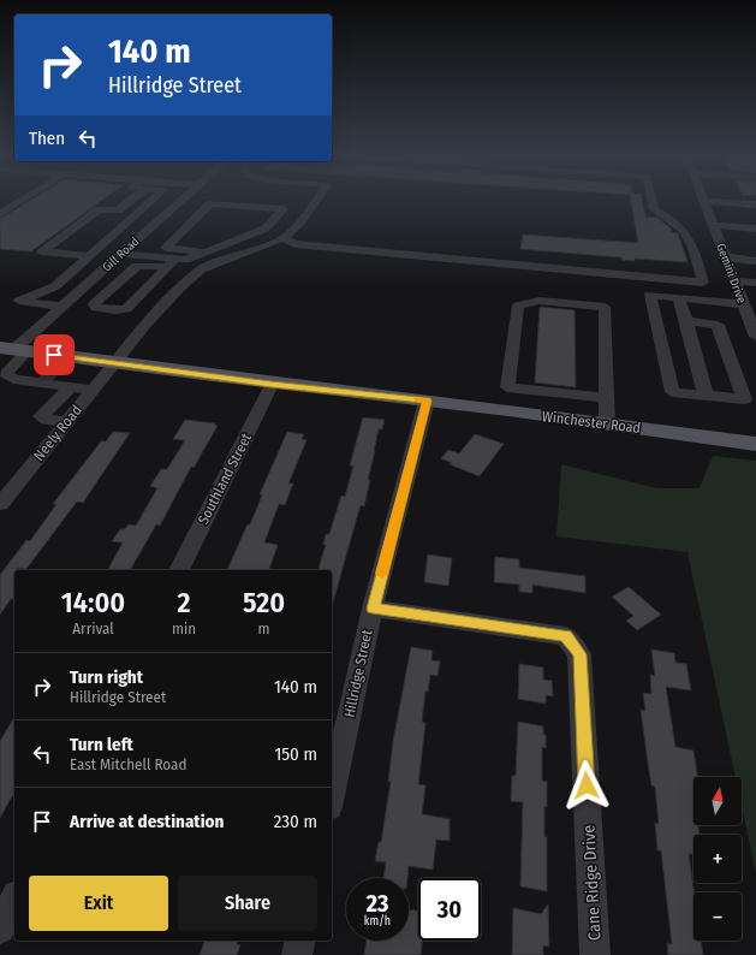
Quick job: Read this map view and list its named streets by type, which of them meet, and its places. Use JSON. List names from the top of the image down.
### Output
{
  "streets": {
    "main road": ["Winchester Road"],
    "street": [
      "Gill Road",
      "Gemini Drive",
      "Neely Road",
      "Southland Street",
      "Hillridge Street",
      "Cane Ridge Drive"
    ]
  },
  "crossings": [
    ["Gill Road", "Winchester Road"],
    ["Winchester Road", "Neely Road"],
    ["Winchester Road", "Southland Street"],
    ["Winchester Road", "Hillridge Street"],
    ["Hillridge Street", "Cane Ridge Drive"]
  ],
  "north": "top",
  "page": {
    "turn": ["140 m", "Hillridge Street"],
    "then": "Then",
    "eta": [
      "14:00",
      "Arrival",
      "2",
      "min",
      "520",
      "m"
    ],
    "list": [
      {
        "name": "Turn right",
        "note": "Hillridge Street",
        "value": "140 m"
      },
      {
        "name": "Turn left",
        "note": "East Mitchell Road",
        "value": "150 m"
      },
      {
        "name": "Arrive at destination",
        "value": "230 m"
      }
    ],
    "map_buttons": ["+", "−"],
    "buttons": ["Exit", "Share"],
    "speed": "23 km/h",
    "limit": "30"
  }
}
